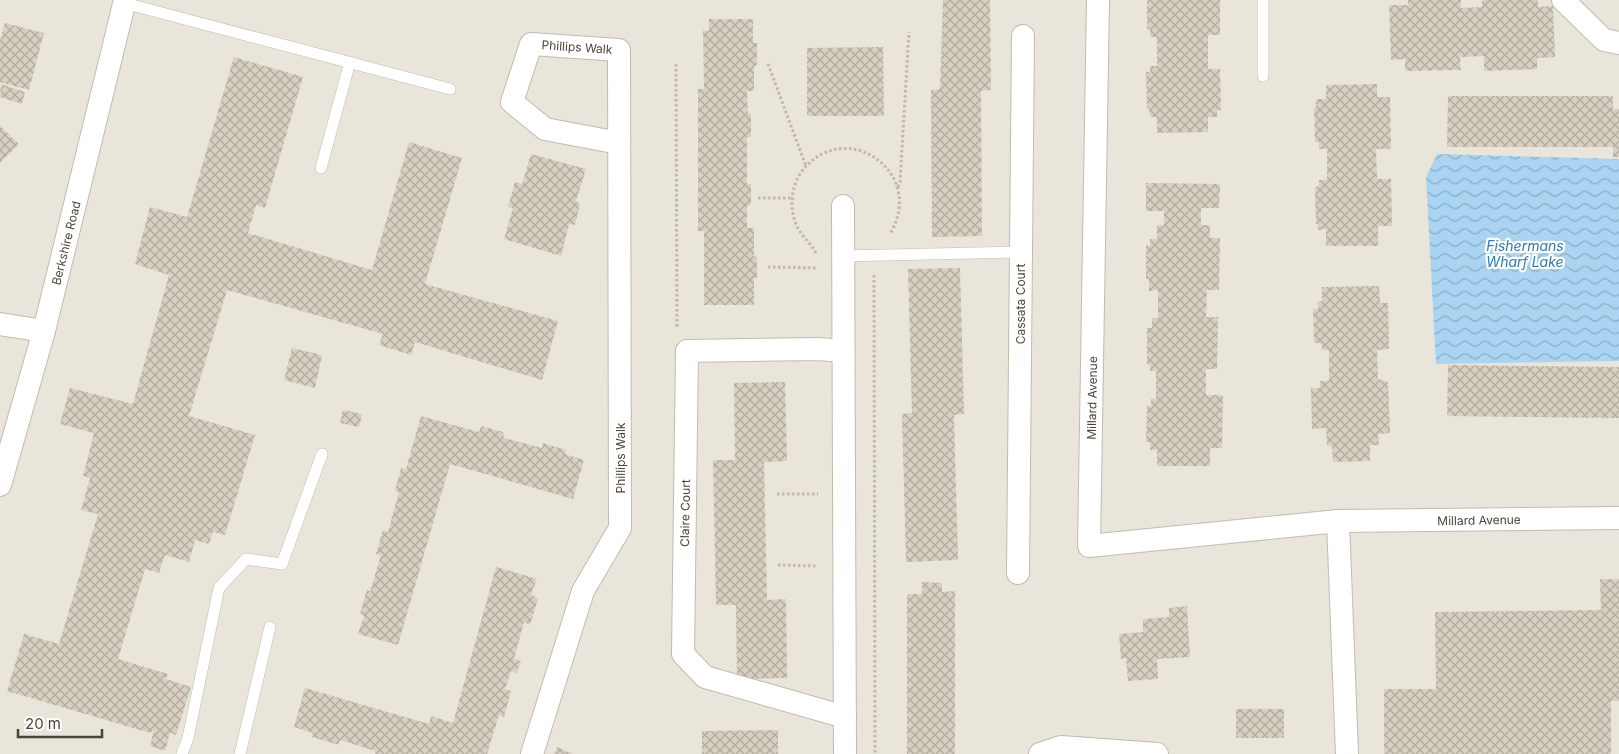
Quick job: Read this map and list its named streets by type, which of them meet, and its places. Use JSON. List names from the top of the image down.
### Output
{
  "streets": {
    "street": [
      "Phillips Walk",
      "Berkshire Road",
      "Cassata Court",
      "Millard Avenue",
      "Claire Court"
    ]
  },
  "water": ["Fishermans Wharf Lake"],
  "scale_bar": "20 m"
}
